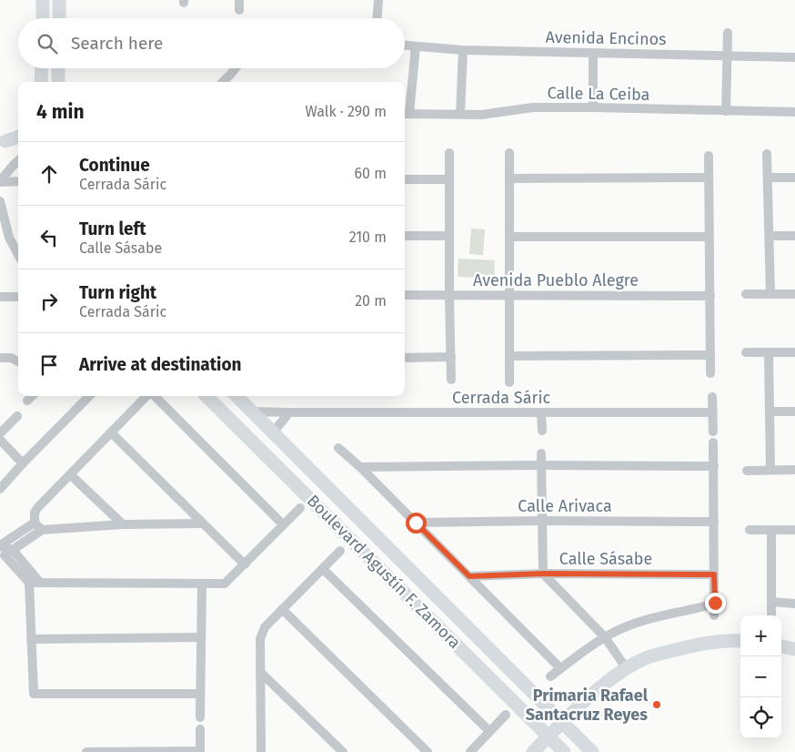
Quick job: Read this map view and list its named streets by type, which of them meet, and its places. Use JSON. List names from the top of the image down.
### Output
{
  "streets": {
    "street": [
      "Avenida Encinos",
      "Calle La Ceiba",
      "Avenida Pueblo Alegre",
      "Cerrada Sáric",
      "Calle Arivaca",
      "Calle Sásabe",
      "Boulevard Agustín F. Zamora"
    ]
  },
  "crossings": [
    ["Cerrada Sáric", "Boulevard Agustín F. Zamora"]
  ],
  "places": ["Primaria Rafael Santacruz Reyes"],
  "page": {
    "search": "Search here",
    "heading": ["4 min", "Walk · 290 m"],
    "list": [
      ["Continue", "Cerrada Sáric", "60 m"],
      ["Turn left", "Calle Sásabe", "210 m"],
      ["Turn right", "Cerrada Sáric", "20 m"],
      "Arrive at destination"
    ],
    "map_buttons": ["+", "−"]
  }
}
